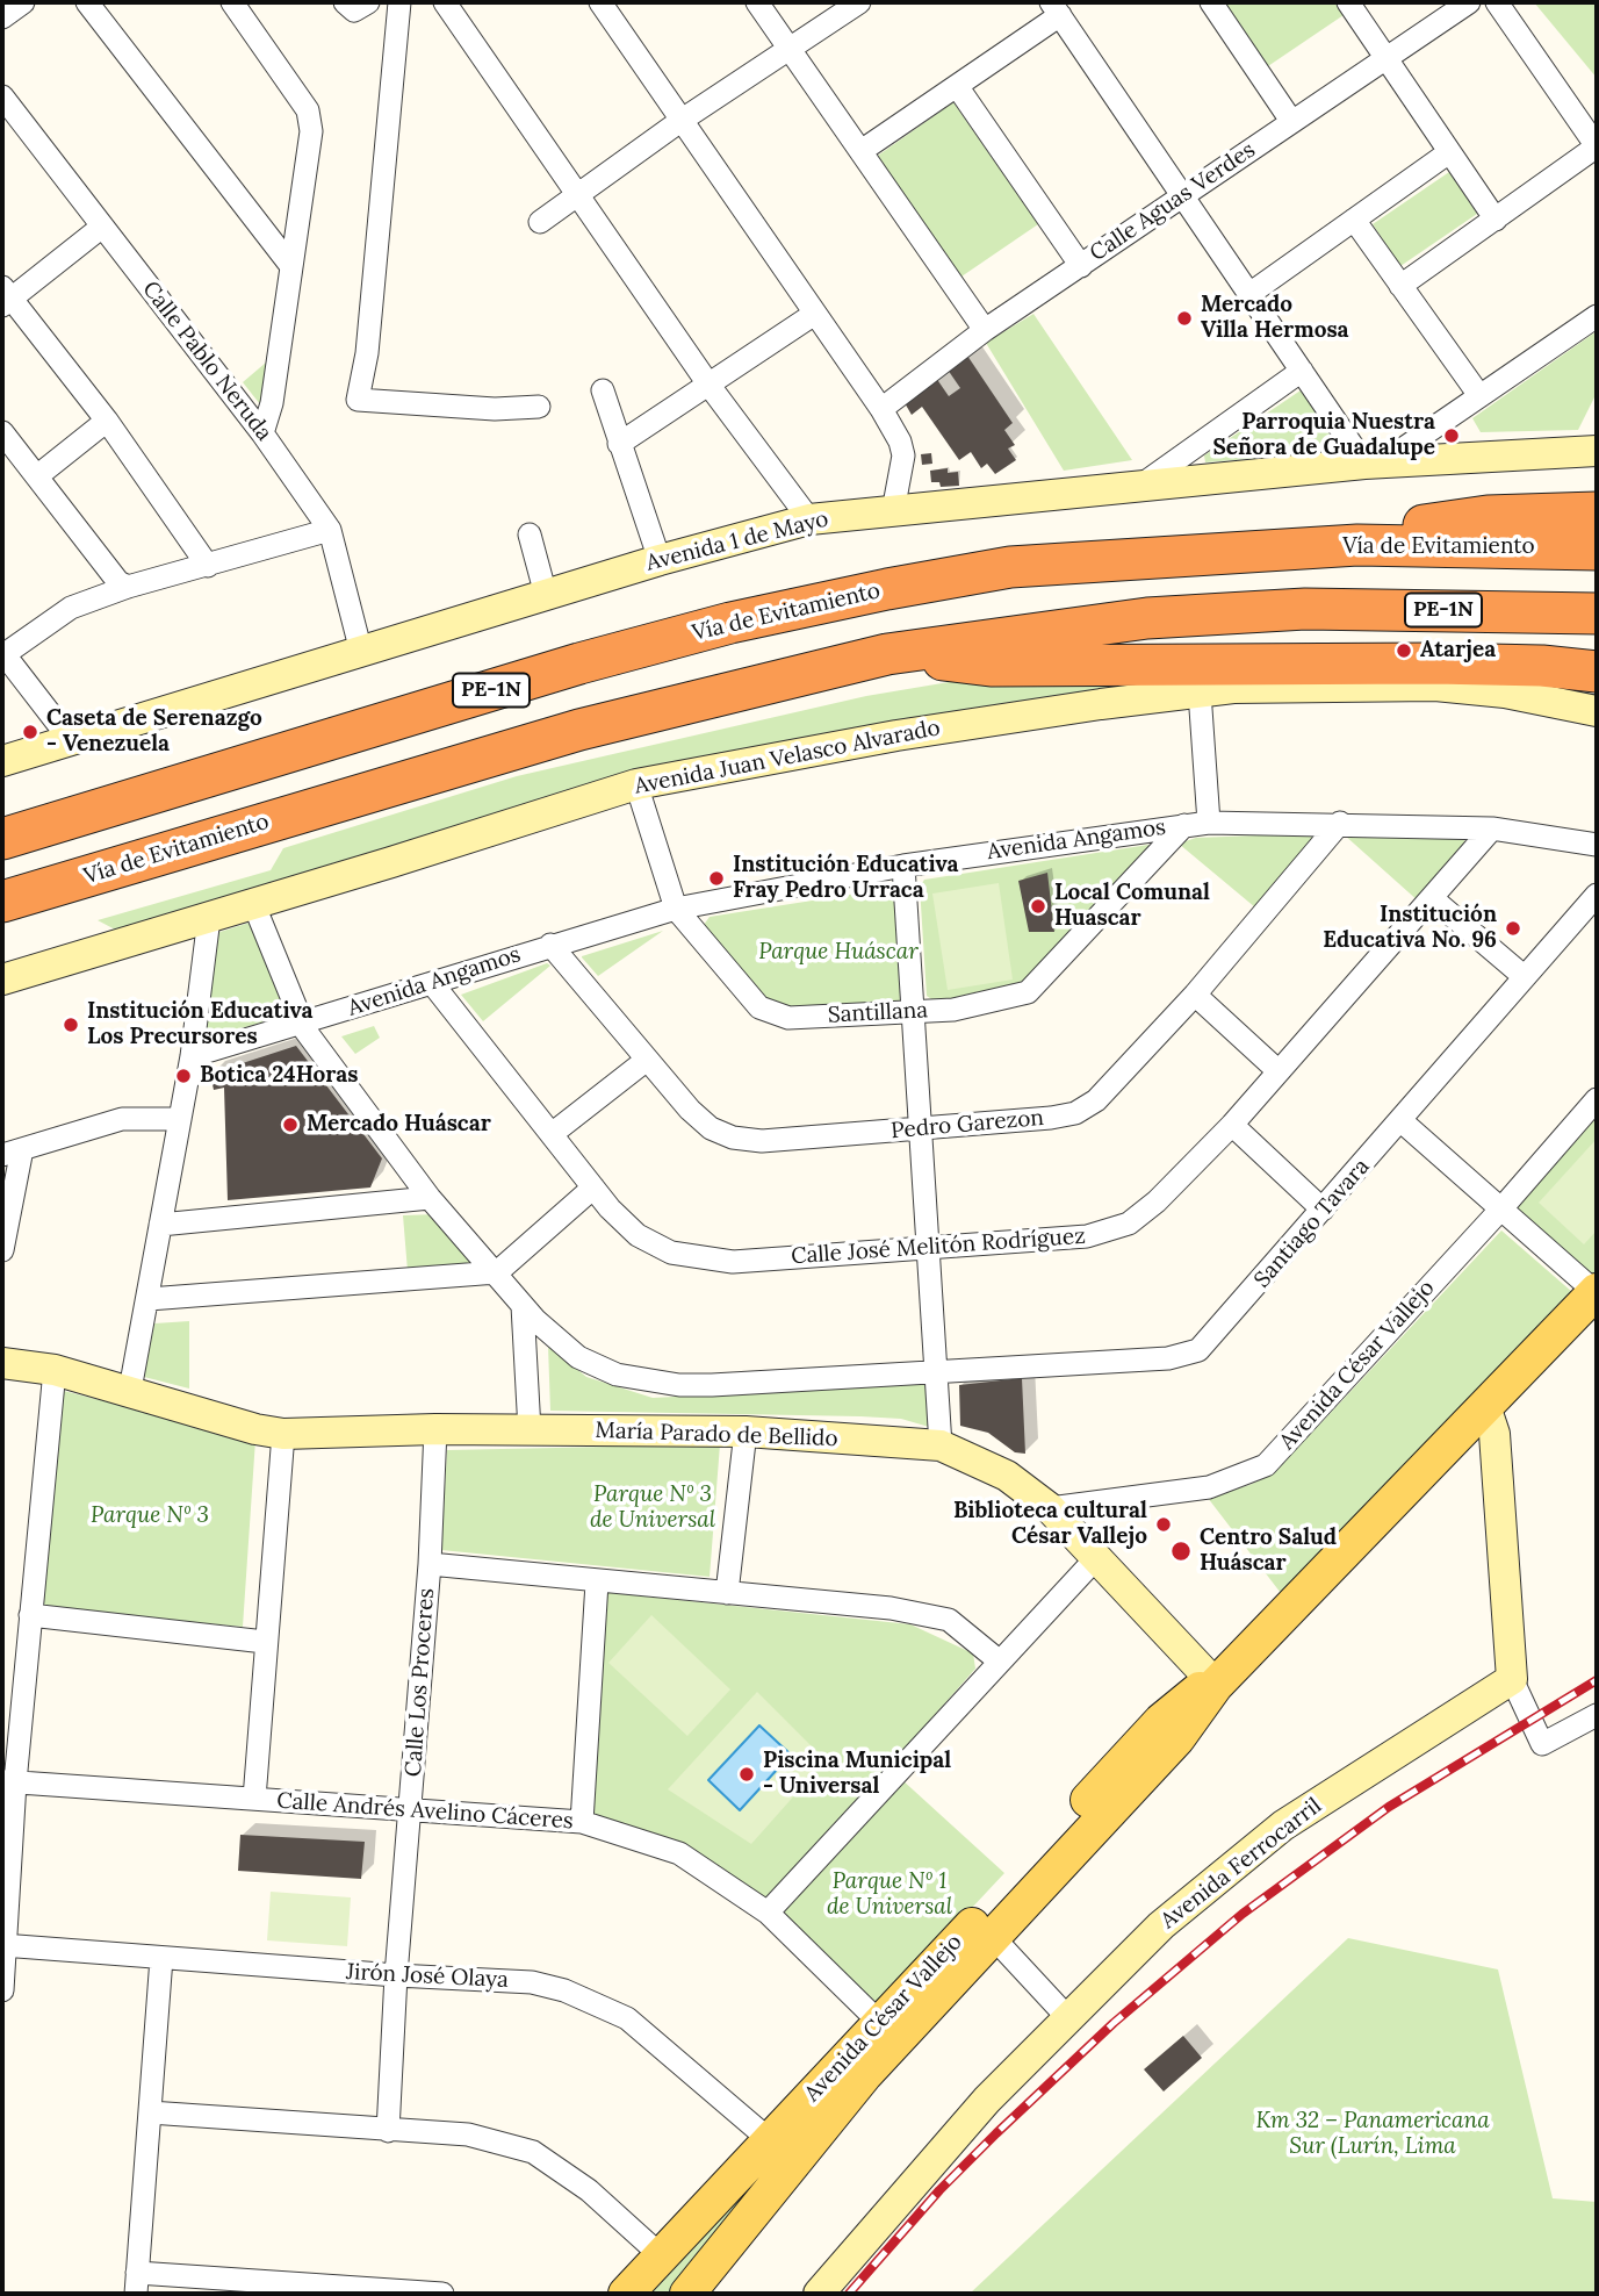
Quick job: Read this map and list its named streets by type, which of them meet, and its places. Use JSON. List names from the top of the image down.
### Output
{
  "streets": {
    "highway": ["Vía de Evitamiento", "PE-1N"],
    "main road": ["Avenida César Vallejo"],
    "street": [
      "Calle Aguas Verdes",
      "Calle Pablo Neruda",
      "Avenida 1 de Mayo",
      "Avenida Juan Velasco Alvarado",
      "Avenida Angamos",
      "Santillana",
      "Pedro Garezon",
      "Santiago Tavara",
      "Calle José Melitón Rodríguez",
      "María Parado de Bellido",
      "Calle Los Proceres",
      "Calle Andrés Avelino Cáceres",
      "Avenida Ferrocarril",
      "Jirón José Olaya"
    ]
  },
  "crossings": [
    ["Calle Pablo Neruda", "Avenida 1 de Mayo"],
    ["Avenida Juan Velasco Alvarado", "Santillana"],
    ["Avenida Juan Velasco Alvarado", "Santiago Tavara"],
    ["Avenida Angamos", "Santillana"],
    ["Avenida Angamos", "Pedro Garezon"],
    ["Avenida Angamos", "Santiago Tavara"],
    ["Avenida Angamos", "Calle José Melitón Rodríguez"],
    ["Avenida César Vallejo", "María Parado de Bellido"],
    ["Avenida César Vallejo", "Calle Andrés Avelino Cáceres"],
    ["Avenida César Vallejo", "Jirón José Olaya"],
    ["María Parado de Bellido", "Calle Los Proceres"],
    ["Calle Los Proceres", "Calle Andrés Avelino Cáceres"],
    ["Calle Los Proceres", "Jirón José Olaya"]
  ],
  "parks": [
    "Parque Huáscar",
    "Parque Nº 3 de Universal",
    "Parque Nº 3",
    "Parque Nº 1 de Universal",
    "Km 32 – Panamericana Sur (Lurín, Lima"
  ],
  "places": [
    "Mercado Villa Hermosa",
    "Parroquia Nuestra Señora de Guadalupe",
    "Atarjea",
    "Caseta de Serenazgo - Venezuela",
    "Institución Educativa Fray Pedro Urraca",
    "Local Comunal Huascar",
    "Institución Educativa No. 96",
    "Institución Educativa Los Precursores",
    "Botica 24Horas",
    "Mercado Huáscar",
    "Biblioteca cultural César Vallejo",
    "Centro Salud Huáscar",
    "Piscina Municipal - Universal"
  ]
}
